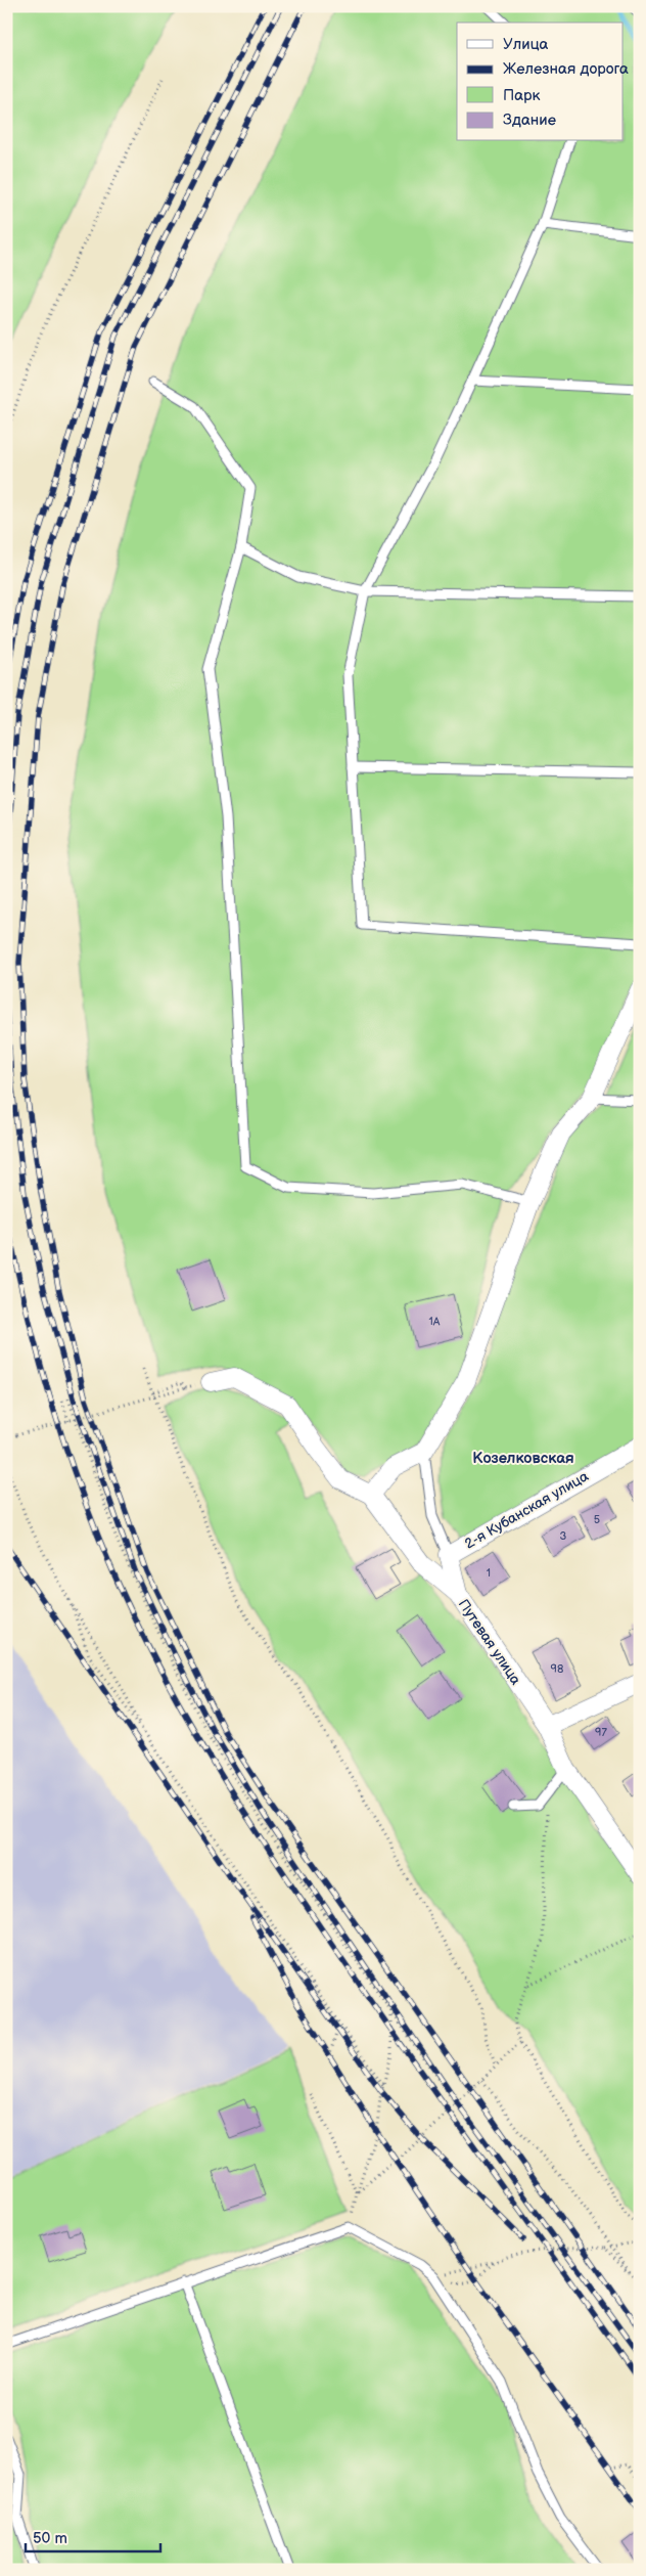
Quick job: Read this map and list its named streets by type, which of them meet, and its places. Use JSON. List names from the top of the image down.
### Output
{
  "streets": {
    "street": ["2-я Кубанская улица", "Путевая улица"]
  },
  "crossings": [
    ["2-я Кубанская улица", "Путевая улица"]
  ],
  "districts": ["Козелковская"],
  "house_numbers": [
    "1А",
    "5",
    "3",
    "1",
    "98",
    "97"
  ],
  "legend": [
    "Улица",
    "Железная дорога",
    "Парк",
    "Здание"
  ],
  "scale_bar": "50 m"
}
